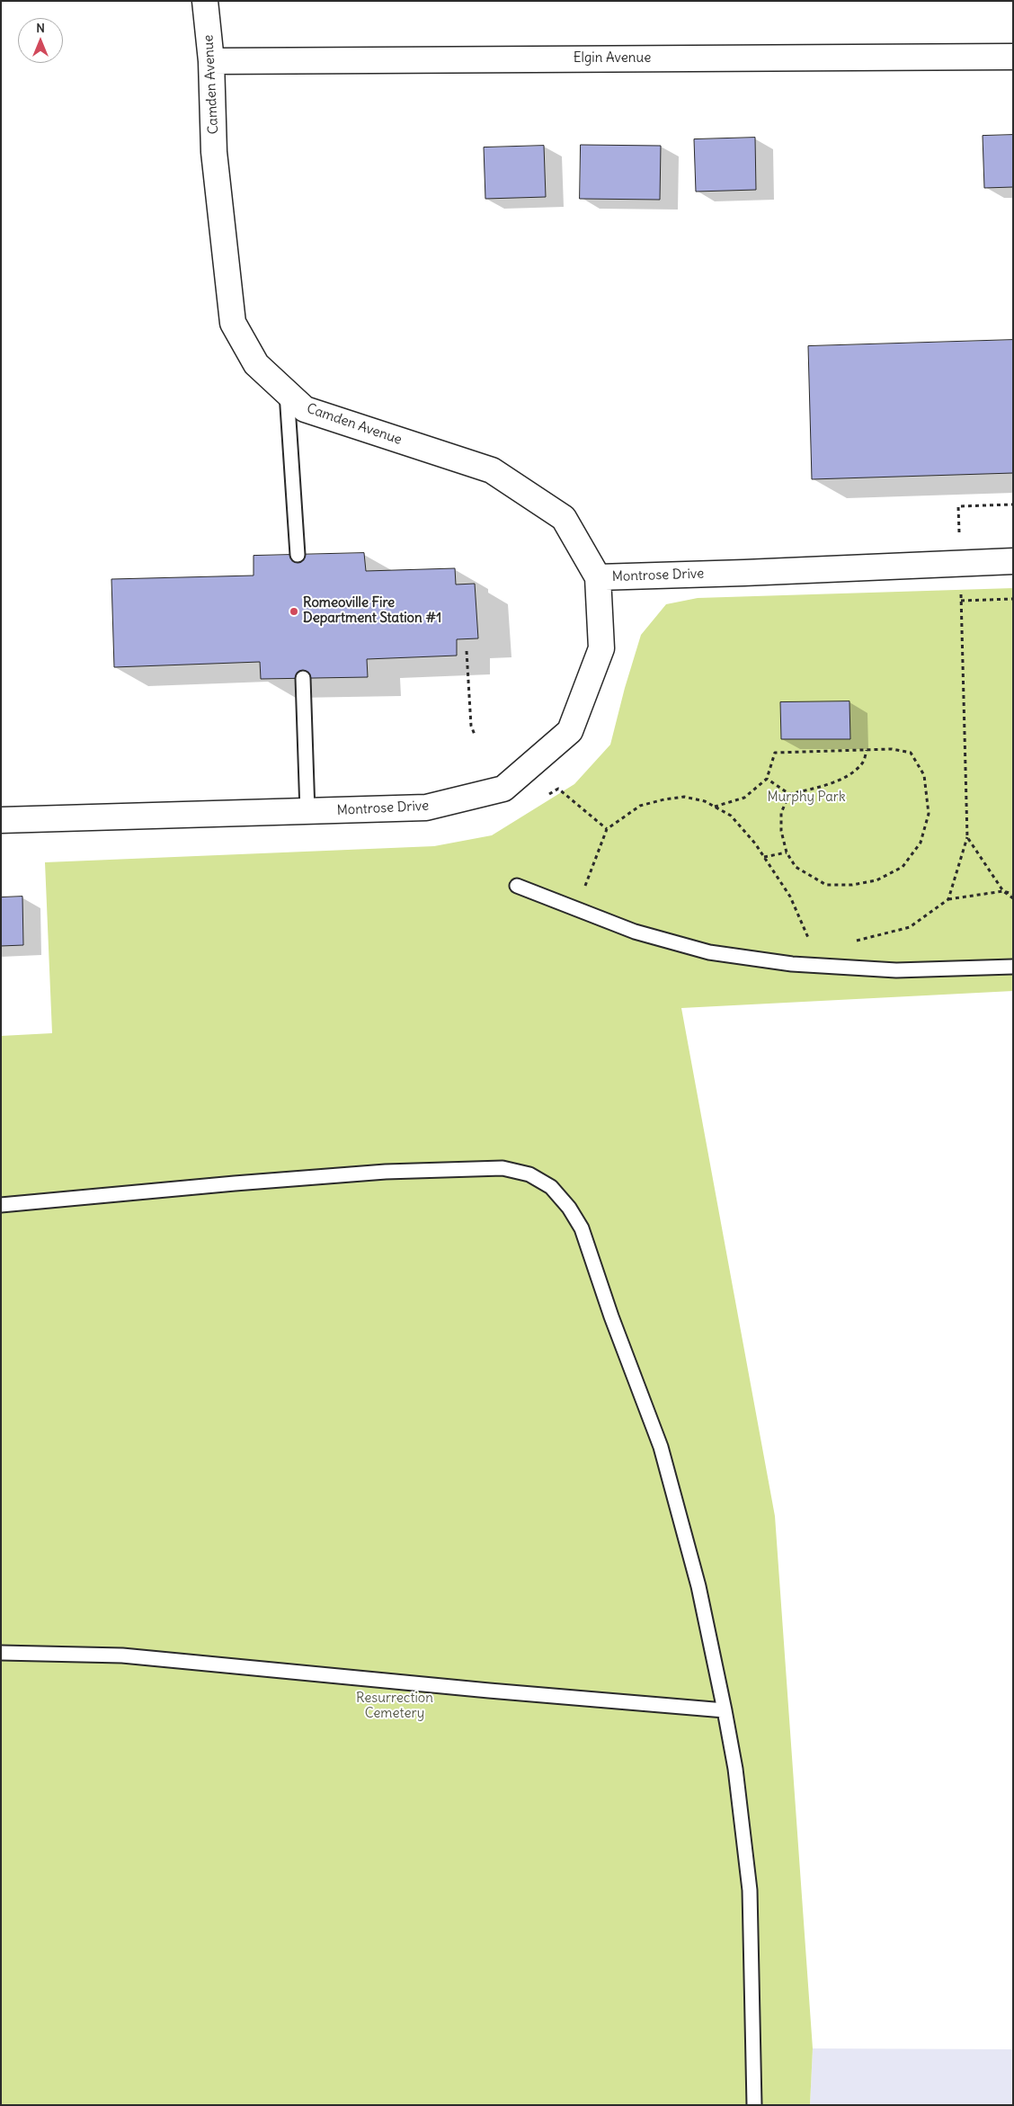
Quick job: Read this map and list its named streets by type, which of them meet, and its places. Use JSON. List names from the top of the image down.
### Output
{
  "streets": {
    "street": ["Elgin Avenue", "Camden Avenue", "Montrose Drive"]
  },
  "crossings": [
    ["Elgin Avenue", "Camden Avenue"],
    ["Camden Avenue", "Montrose Drive"]
  ],
  "parks": ["Murphy Park", "Resurrection Cemetery"],
  "places": ["Romeoville Fire Department Station #1"],
  "north": "top"
}
